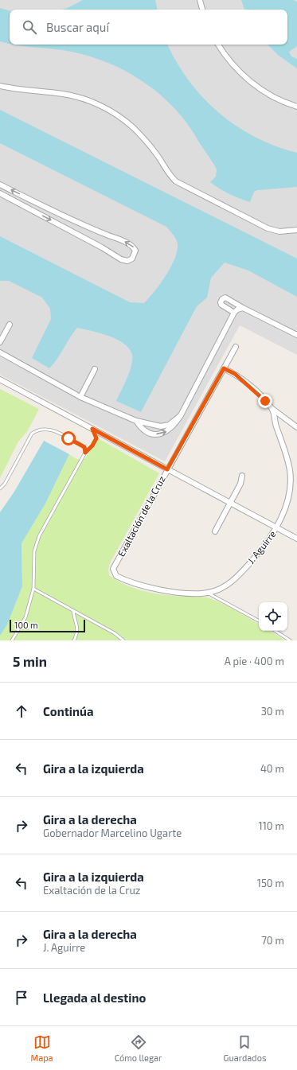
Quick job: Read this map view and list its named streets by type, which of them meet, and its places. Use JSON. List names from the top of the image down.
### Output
{
  "streets": {
    "street": ["Exaltación de la Cruz", "J. Aguirre"]
  },
  "crossings": [
    ["Exaltación de la Cruz", "J. Aguirre"]
  ],
  "scale_bar": "100 m",
  "page": {
    "search": "Buscar aquí",
    "scale": "100 m",
    "heading": ["5 min", "A pie · 400 m"],
    "list": [
      ["Continúa", "30 m"],
      ["Gira a la izquierda", "40 m"],
      ["Gira a la derecha", "Gobernador Marcelino Ugarte", "110 m"],
      ["Gira a la izquierda", "Exaltación de la Cruz", "150 m"],
      ["Gira a la derecha", "J. Aguirre", "70 m"],
      "Llegada al destino"
    ],
    "nav": ["Mapa", "Cómo llegar", "Guardados"]
  }
}
